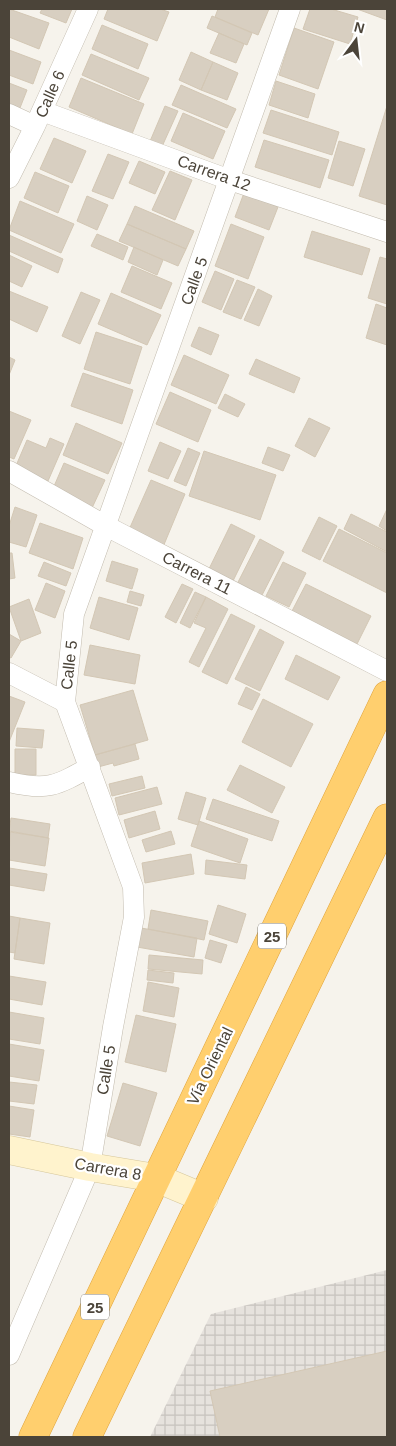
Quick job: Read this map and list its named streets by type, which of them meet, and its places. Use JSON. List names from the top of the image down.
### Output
{
  "streets": {
    "highway": ["25", "Vía Oriental"],
    "main road": ["Carrera 8"],
    "street": [
      "Calle 6",
      "Carrera 12",
      "Calle 5",
      "Carrera 11"
    ]
  },
  "crossings": [
    ["Calle 6", "Carrera 12"],
    ["Carrera 12", "Calle 5"],
    ["Calle 5", "Carrera 11"],
    ["Calle 5", "Carrera 8"],
    ["Vía Oriental", "Carrera 8"]
  ],
  "north": "top"
}
